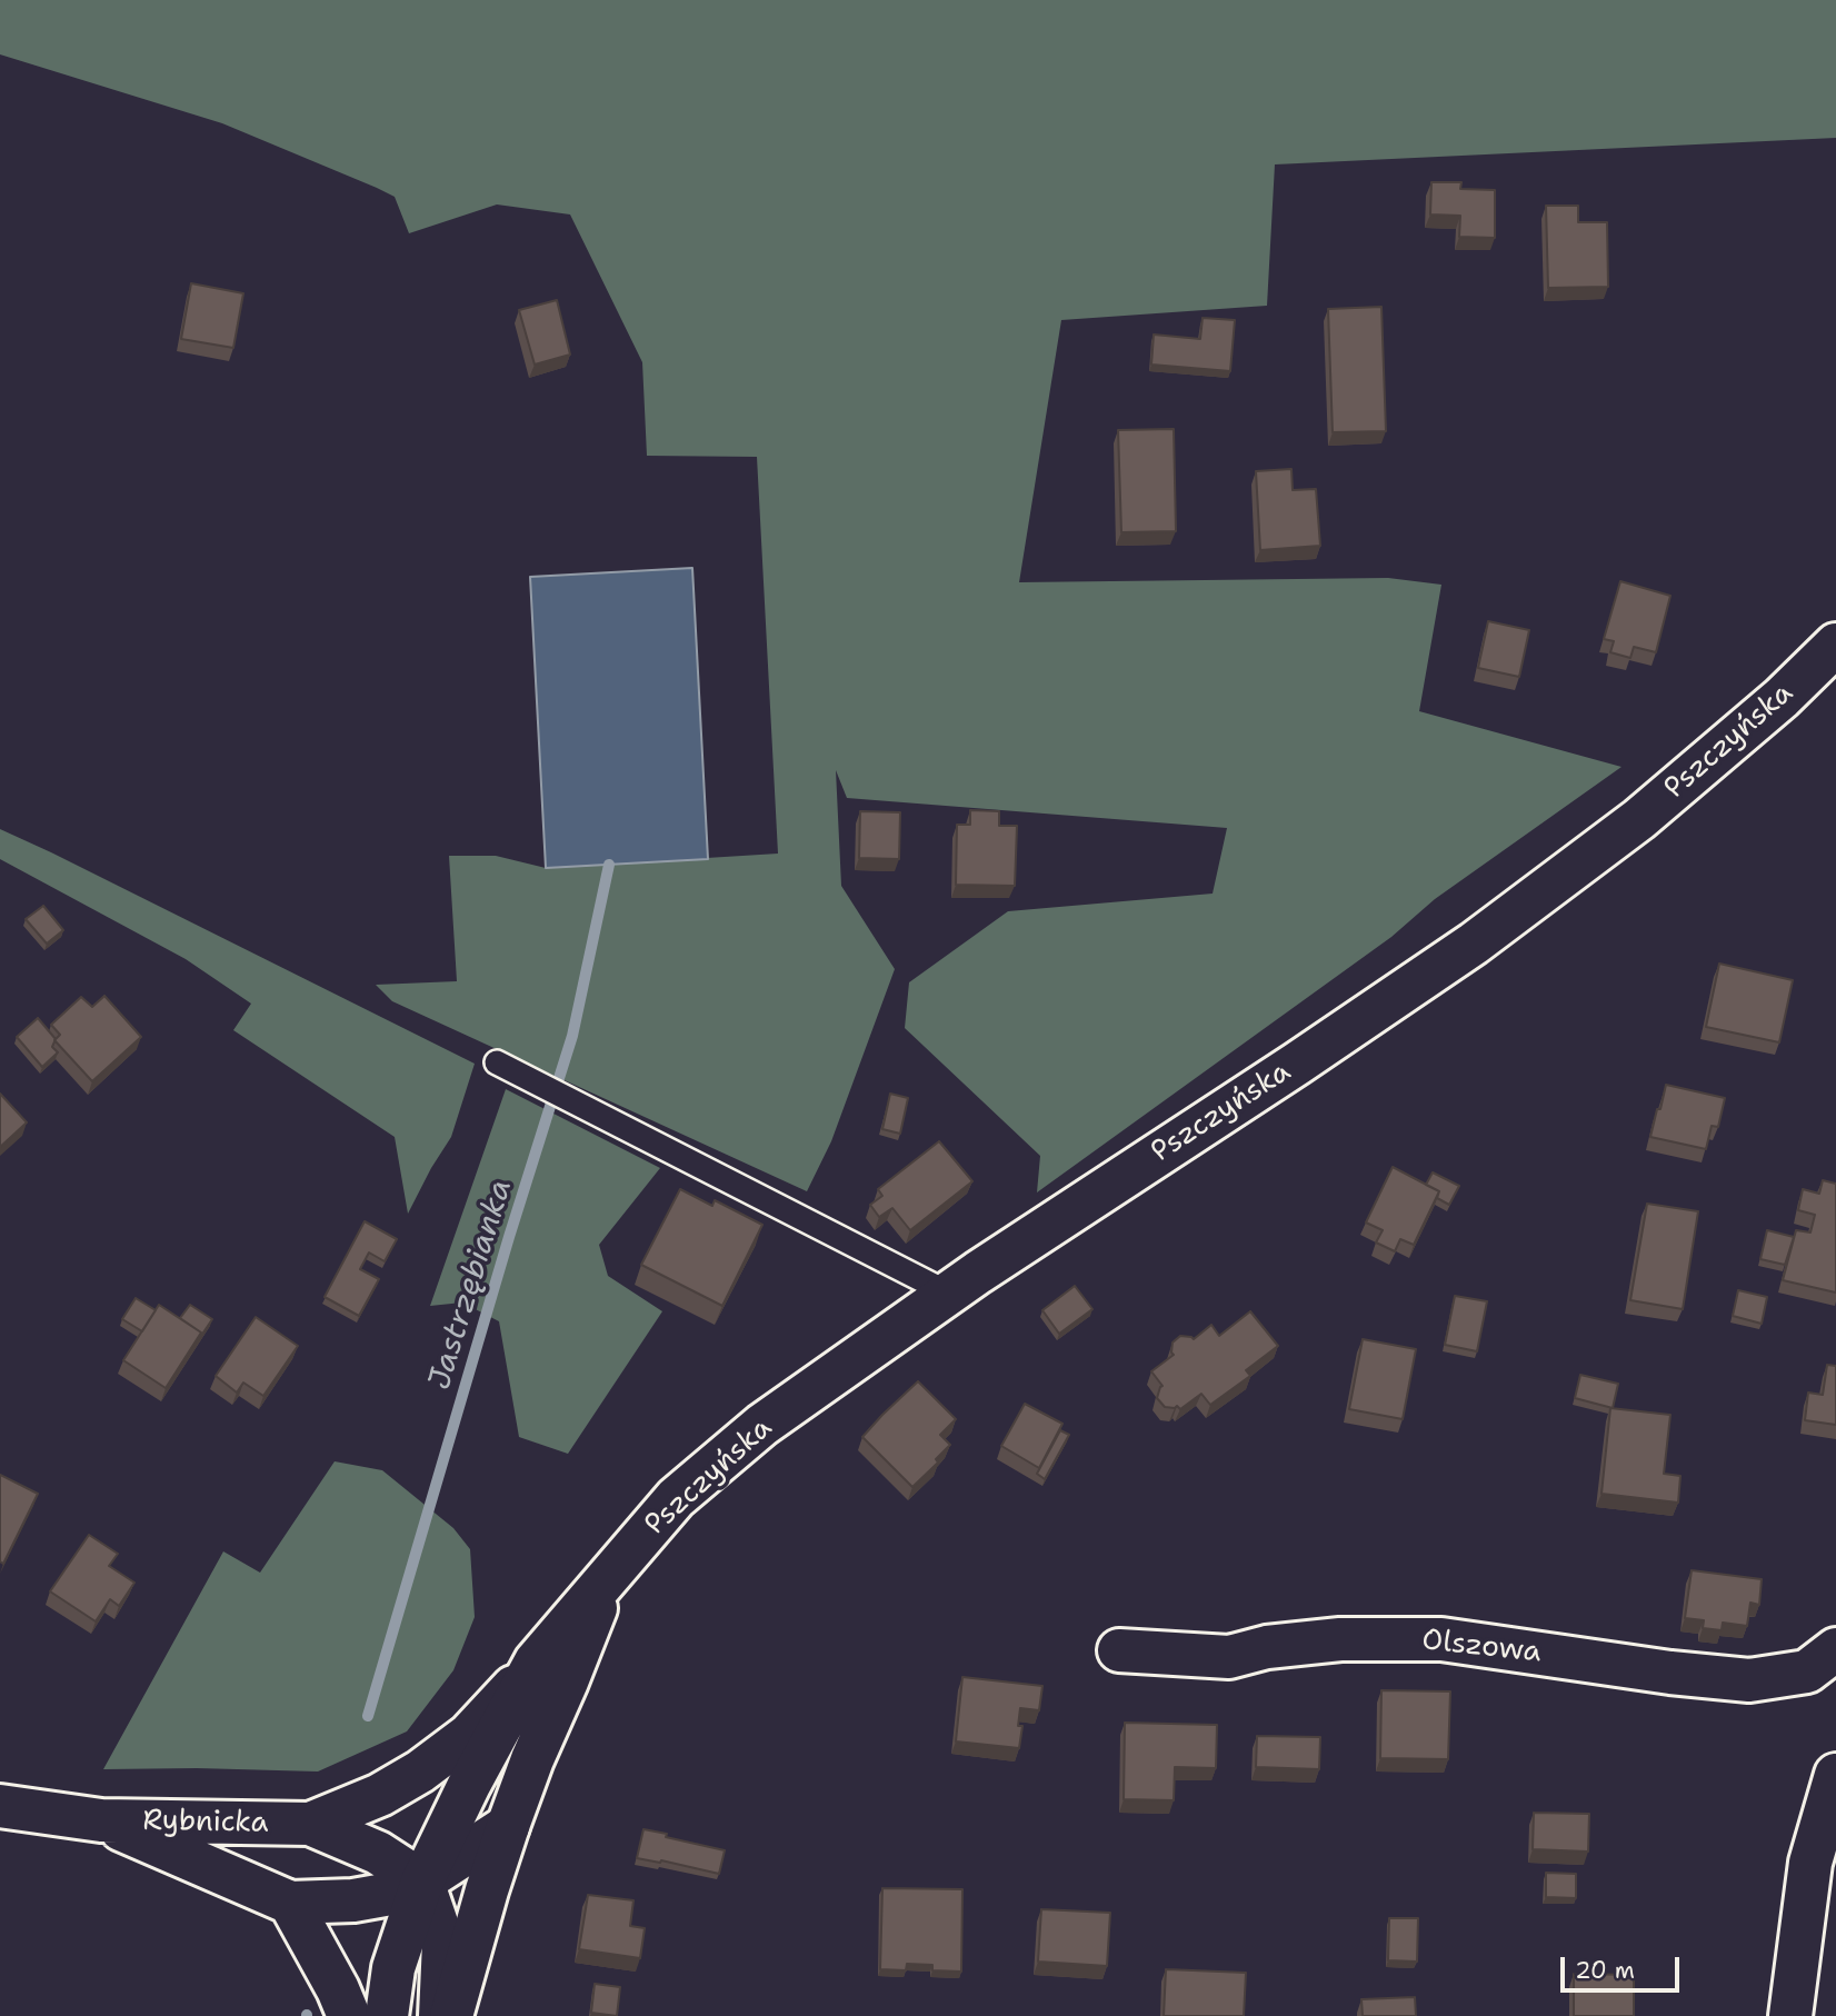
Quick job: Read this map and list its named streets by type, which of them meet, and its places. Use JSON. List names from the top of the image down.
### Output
{
  "streets": {
    "main road": ["Pszczyńska", "Olszowa", "Rybnicka"]
  },
  "crossings": [
    ["Pszczyńska", "Rybnicka"]
  ],
  "water": ["Jastrzębianka"],
  "scale_bar": "20 m"
}
